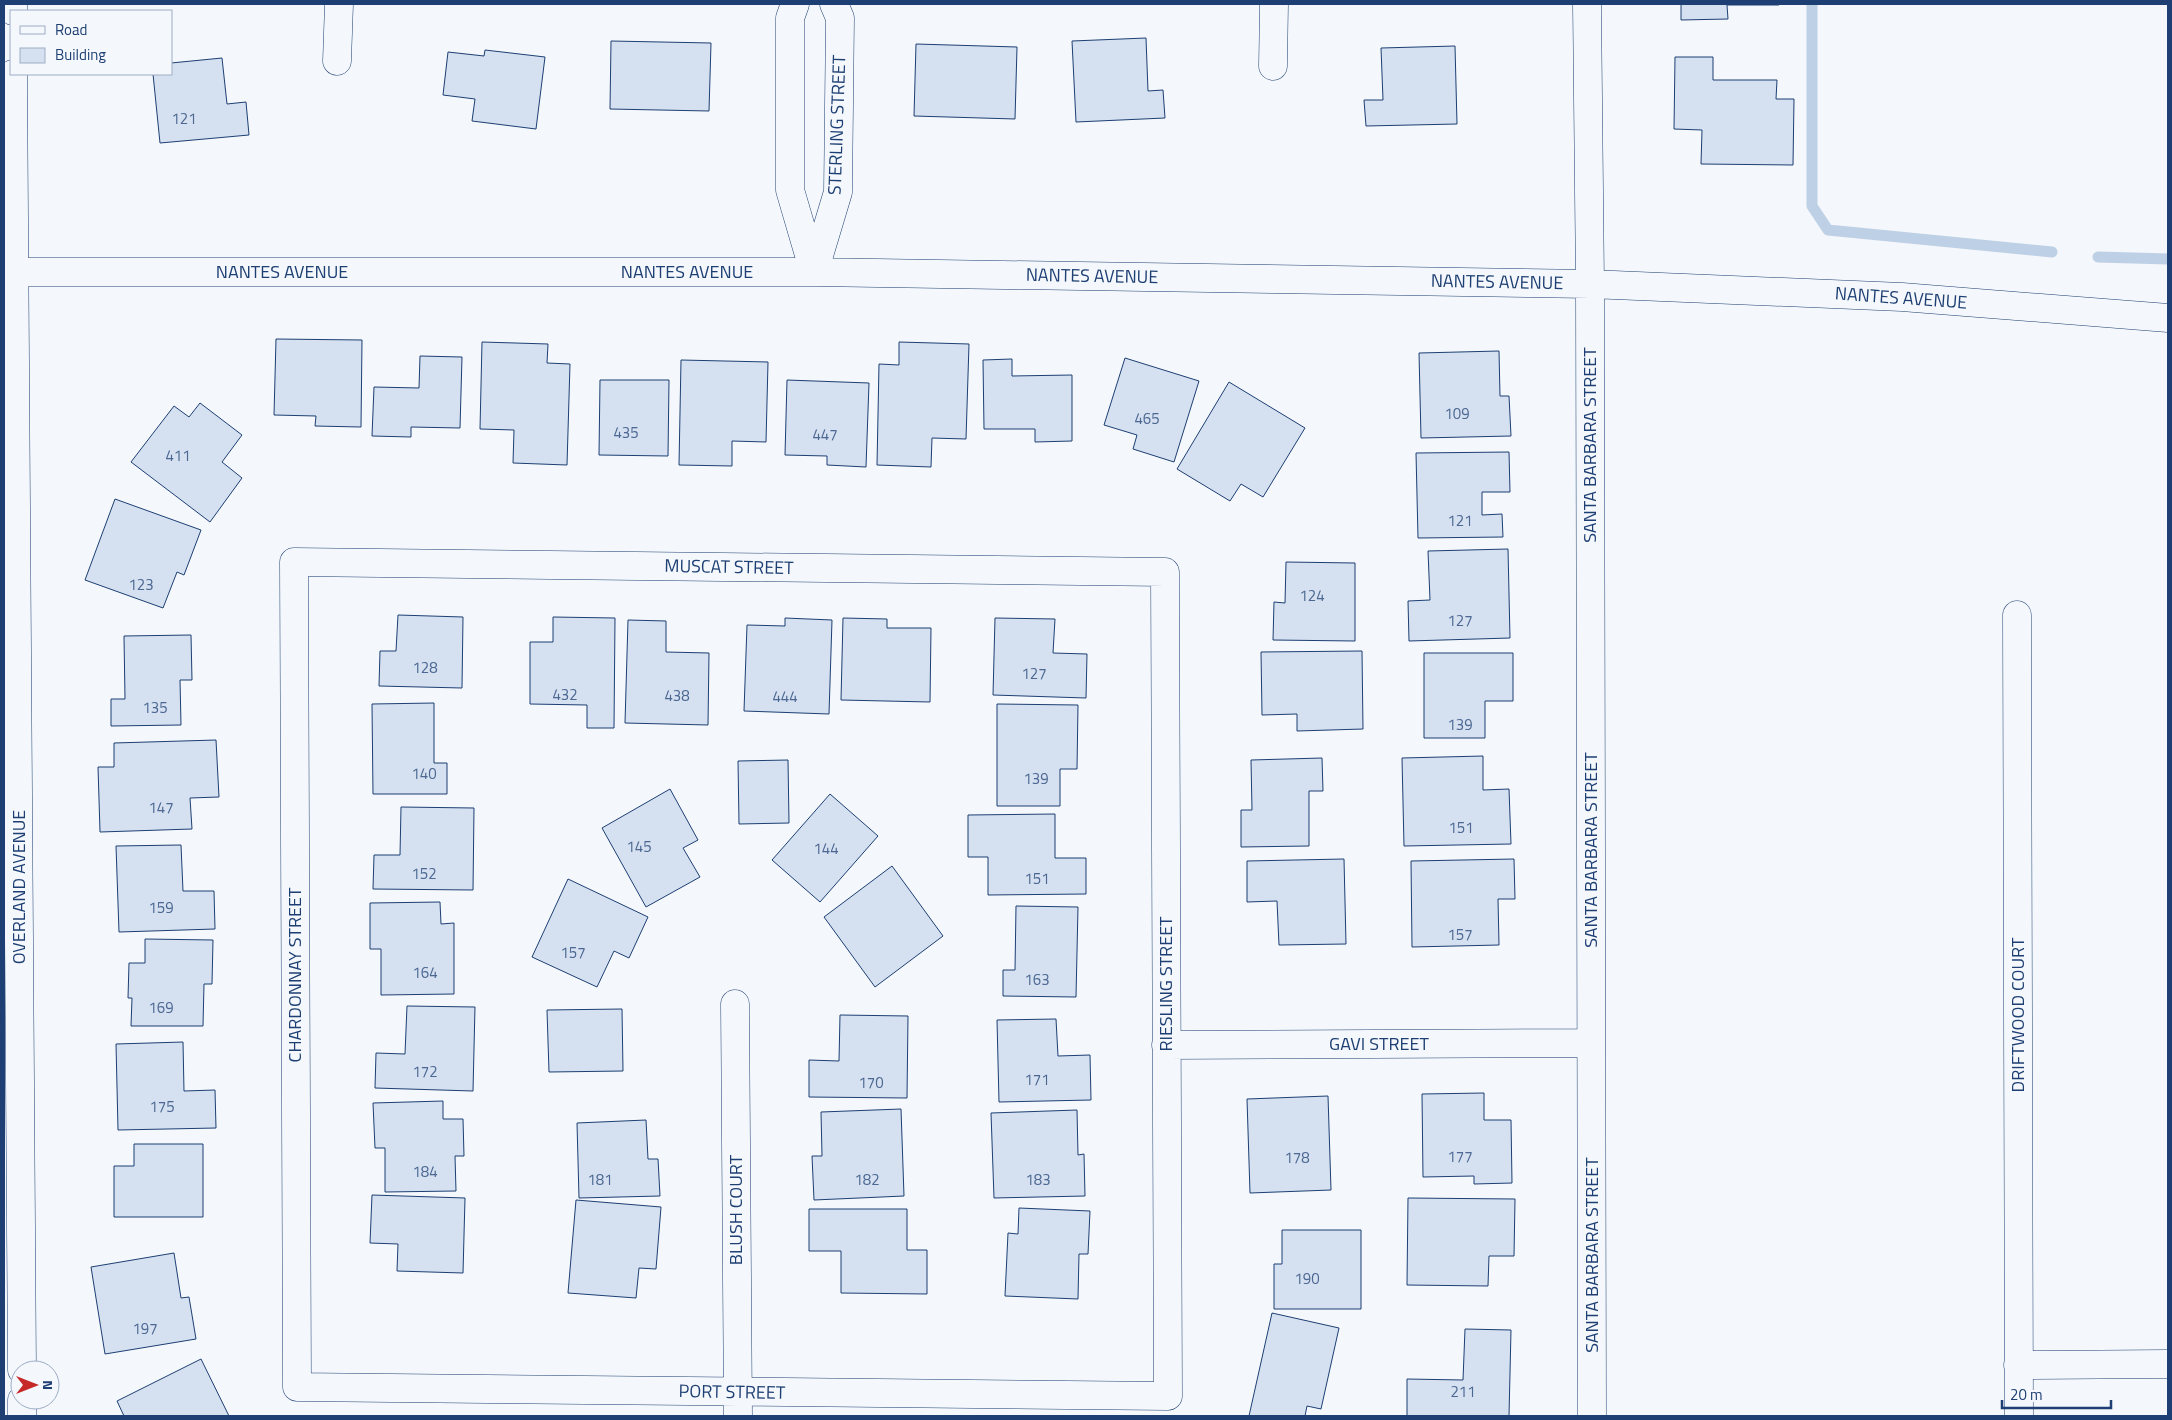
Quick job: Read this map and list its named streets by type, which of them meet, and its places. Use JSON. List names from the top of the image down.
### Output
{
  "streets": {
    "street": [
      "STERLING STREET",
      "NANTES AVENUE",
      "SANTA BARBARA STREET",
      "MUSCAT STREET",
      "OVERLAND AVENUE",
      "CHARDONNAY STREET",
      "RIESLING STREET",
      "DRIFTWOOD COURT",
      "GAVI STREET",
      "BLUSH COURT",
      "PORT STREET"
    ]
  },
  "crossings": [
    ["STERLING STREET", "NANTES AVENUE"],
    ["NANTES AVENUE", "SANTA BARBARA STREET"],
    ["NANTES AVENUE", "OVERLAND AVENUE"],
    ["SANTA BARBARA STREET", "GAVI STREET"],
    ["MUSCAT STREET", "CHARDONNAY STREET"],
    ["MUSCAT STREET", "RIESLING STREET"],
    ["CHARDONNAY STREET", "PORT STREET"],
    ["RIESLING STREET", "GAVI STREET"],
    ["RIESLING STREET", "PORT STREET"],
    ["BLUSH COURT", "PORT STREET"]
  ],
  "house_numbers": [
    "121",
    "109",
    "465",
    "435",
    "447",
    "411",
    "121",
    "123",
    "124",
    "127",
    "128",
    "127",
    "432",
    "438",
    "444",
    "135",
    "139",
    "140",
    "139",
    "147",
    "151",
    "145",
    "144",
    "152",
    "151",
    "159",
    "157",
    "157",
    "164",
    "163",
    "169",
    "172",
    "171",
    "170",
    "175",
    "177",
    "178",
    "184",
    "181",
    "182",
    "183",
    "190",
    "197",
    "211"
  ],
  "legend": ["Road", "Building"],
  "scale_bar": "20 m",
  "north": "right"
}
